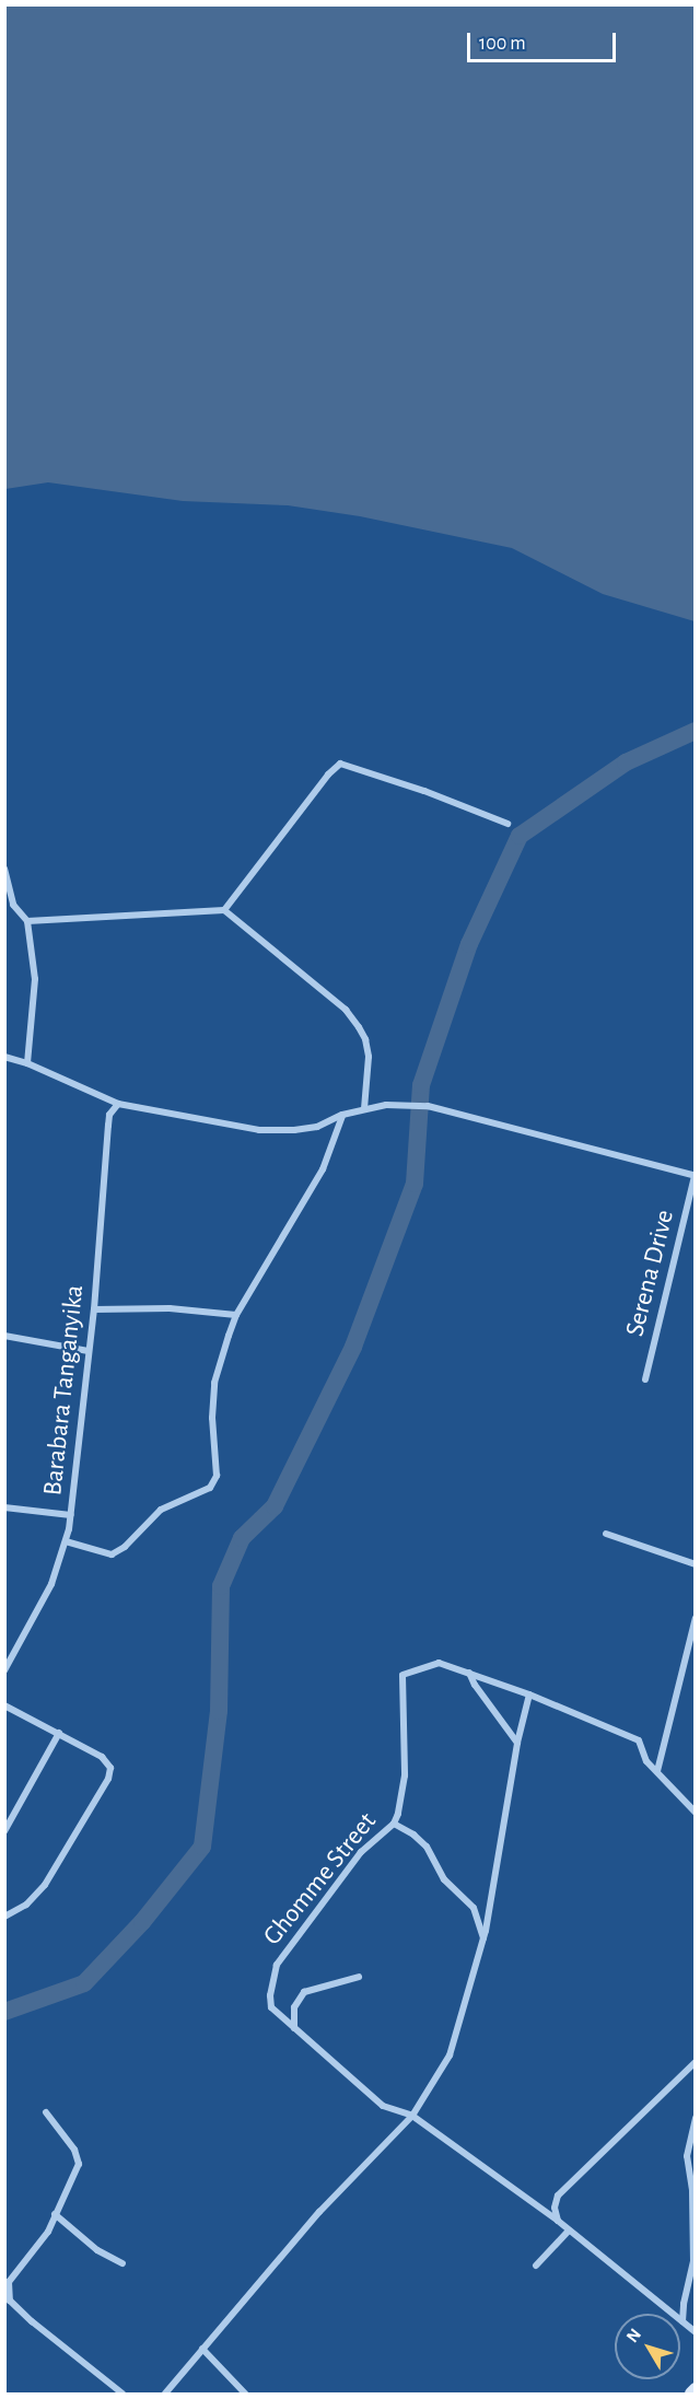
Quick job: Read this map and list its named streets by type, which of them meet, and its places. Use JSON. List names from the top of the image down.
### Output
{
  "streets": {
    "street": ["Serena Drive", "Barabara Tanganyika", "Ghomme Street"]
  },
  "scale_bar": "100 m",
  "north": "top left"
}
